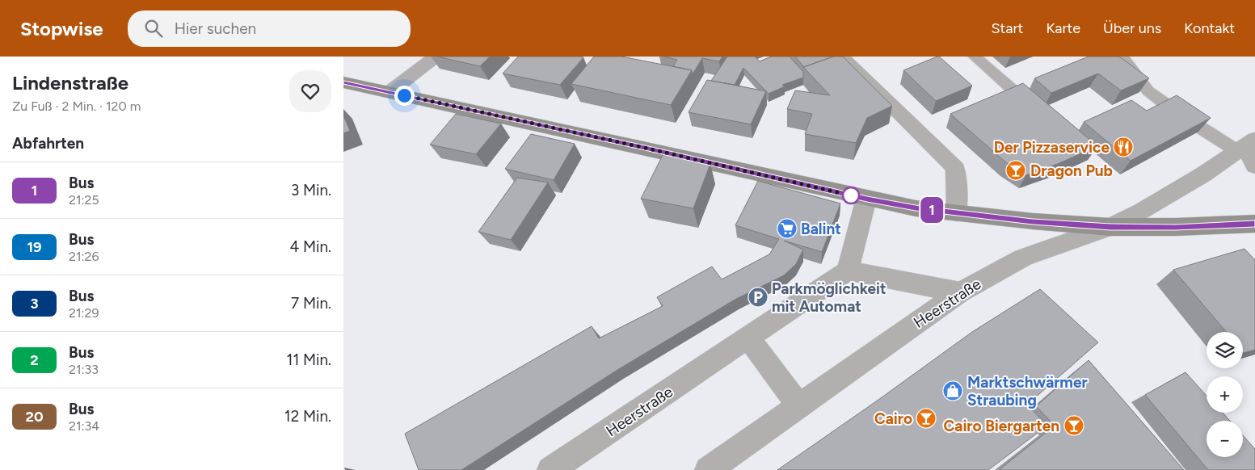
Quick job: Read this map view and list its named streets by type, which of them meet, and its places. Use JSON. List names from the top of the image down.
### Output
{
  "streets": {
    "street": ["Heerstraße"]
  },
  "places": {
    "restaurant": ["Der Pizzaservice"],
    "bar": ["Dragon Pub", "Cairo", "Cairo Biergarten"],
    "supermarket": ["Balint"],
    "parking": ["Parkmöglichkeit mit Automat"],
    "shop": ["Marktschwärmer Straubing"]
  },
  "lines": ["bus line 1"],
  "page": {
    "header": "Stopwise",
    "search": "Hier suchen",
    "nav": [
      "Start",
      "Karte",
      "Über uns",
      "Kontakt"
    ],
    "heading": [
      ["Lindenstraße", "Zu Fuß · 2 Min. · 120 m"],
      "Abfahrten"
    ],
    "on_map": "1",
    "list": [
      {
        "mark": "1",
        "name": "Bus",
        "note": "21:25",
        "value": "3 Min."
      },
      {
        "mark": "19",
        "name": "Bus",
        "note": "21:26",
        "value": "4 Min."
      },
      {
        "mark": "3",
        "name": "Bus",
        "note": "21:29",
        "value": "7 Min."
      },
      {
        "mark": "2",
        "name": "Bus",
        "note": "21:33",
        "value": "11 Min."
      },
      {
        "mark": "20",
        "name": "Bus",
        "note": "21:34",
        "value": "12 Min."
      }
    ],
    "map_buttons": ["+", "−"]
  }
}
